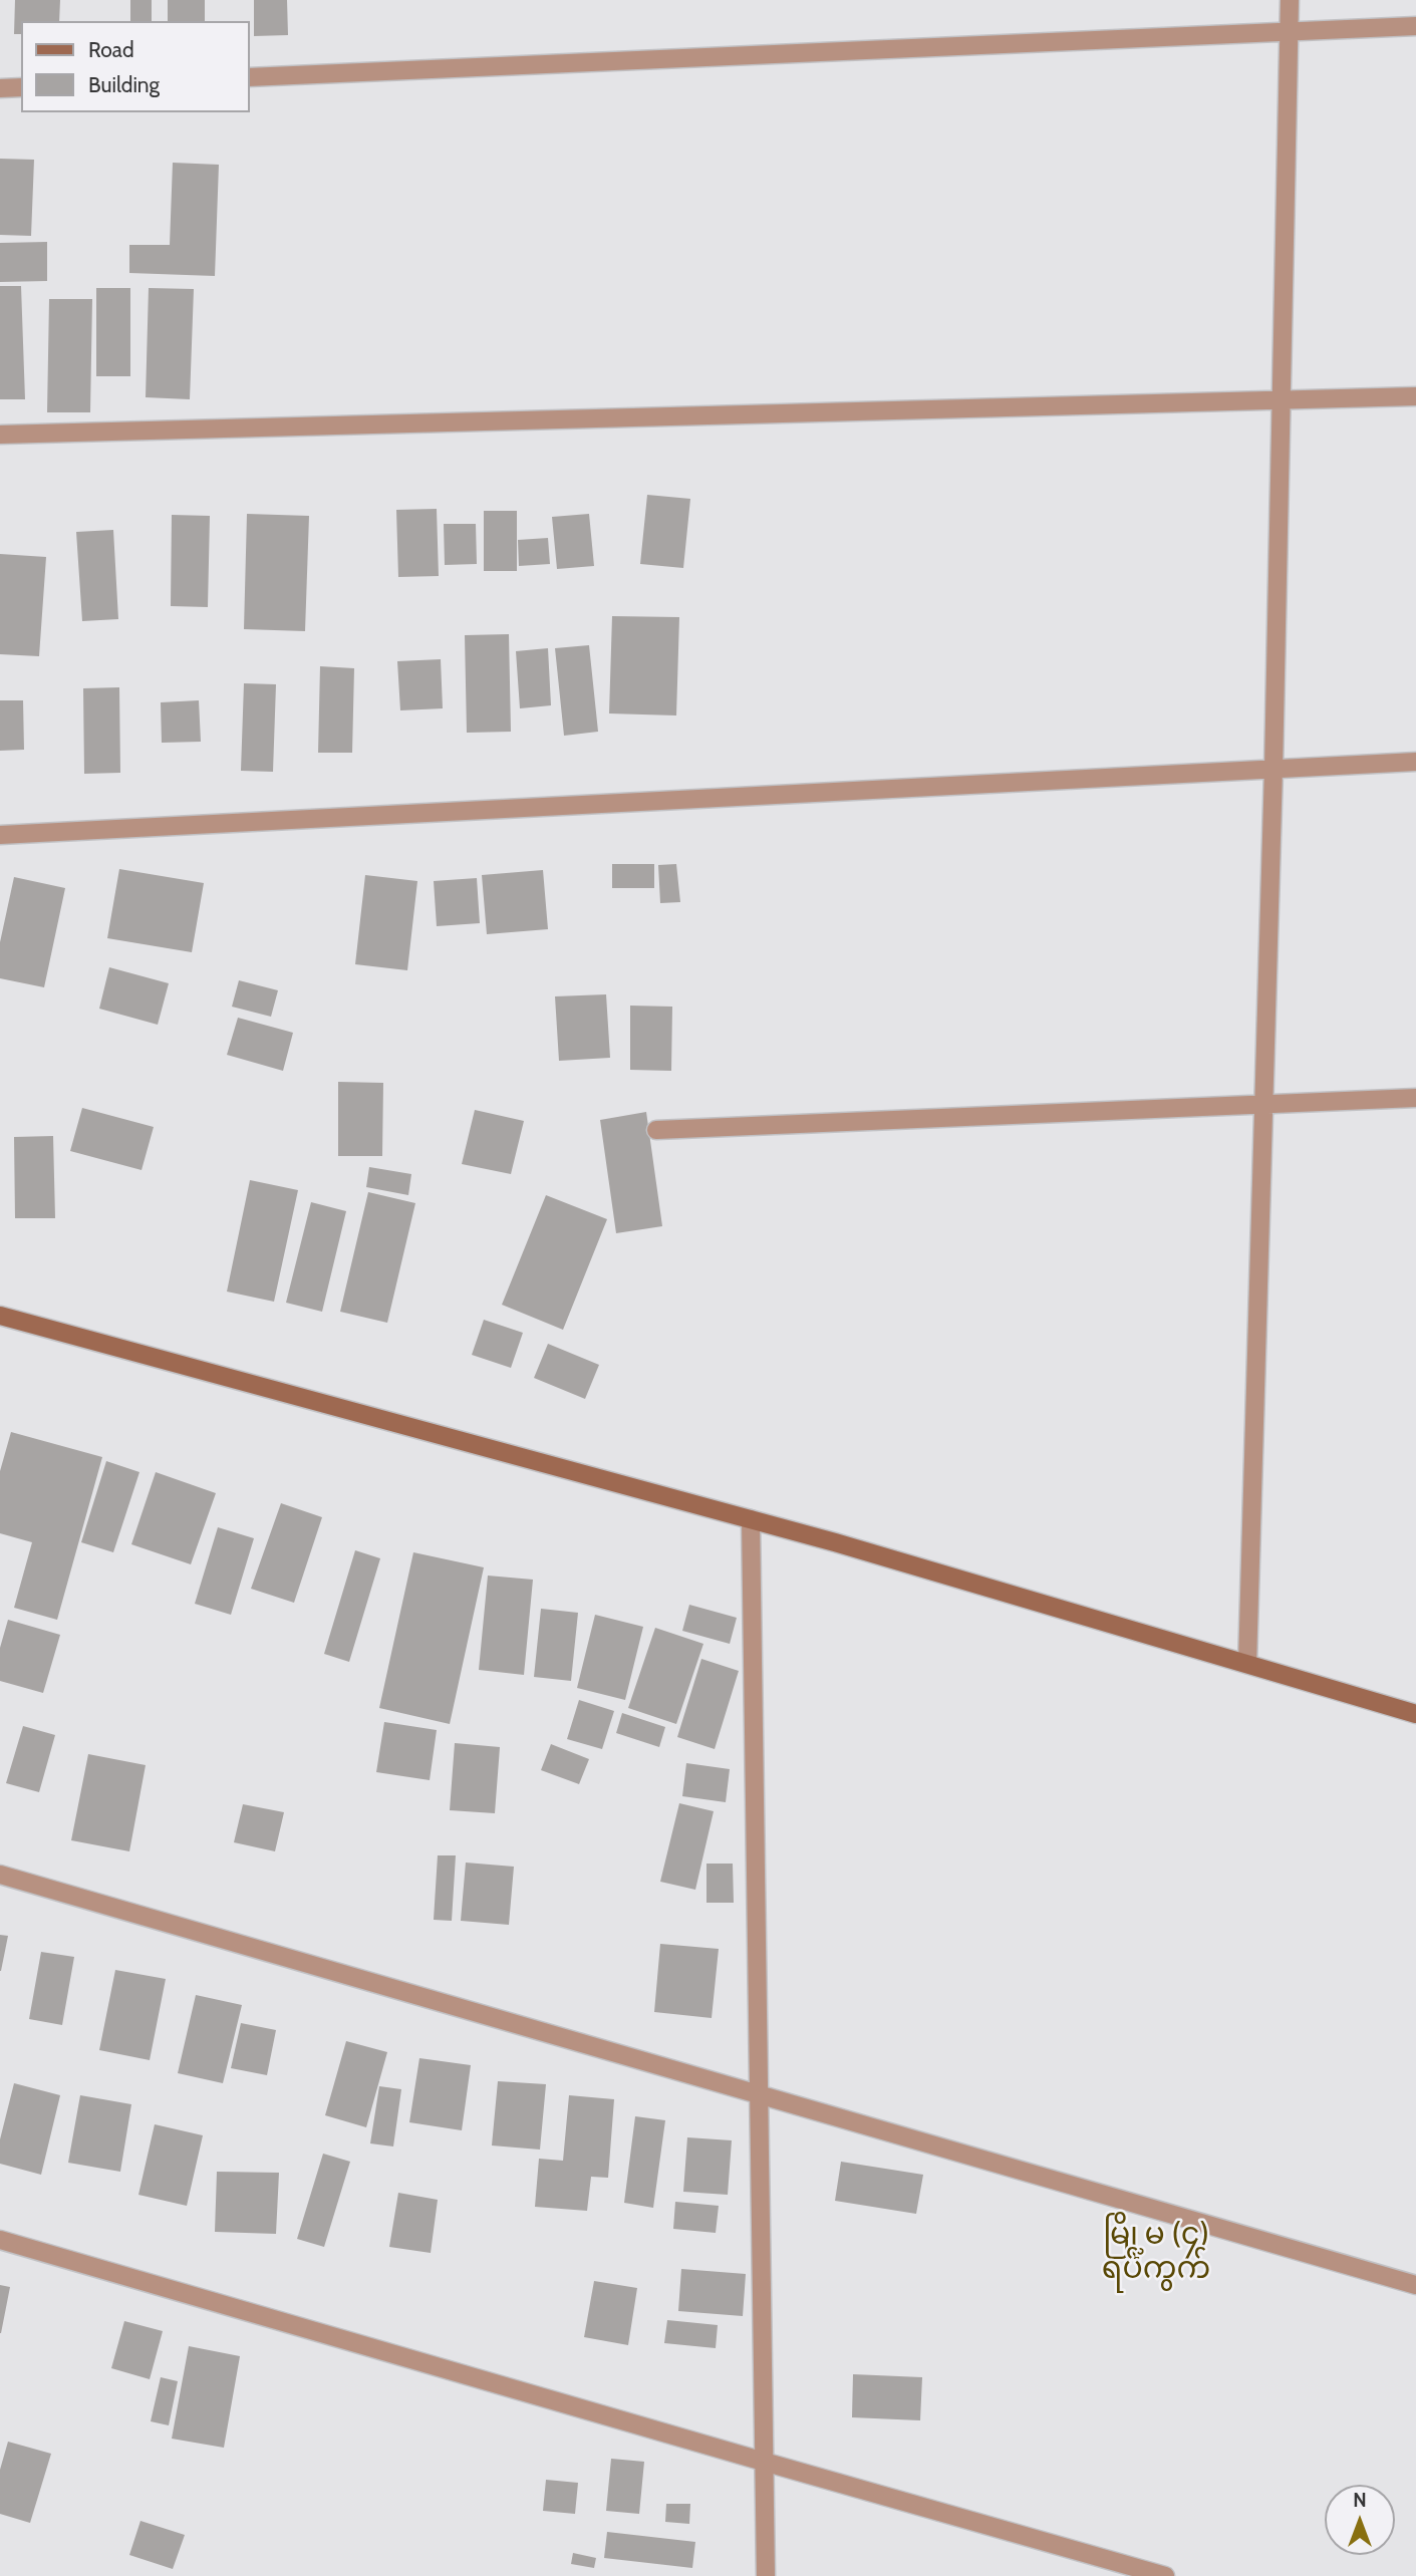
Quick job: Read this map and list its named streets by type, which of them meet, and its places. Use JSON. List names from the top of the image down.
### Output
{
  "districts": ["မြို့မ (၄) ရပ်ကွက်"],
  "legend": ["Road", "Building"],
  "north": "top"
}
